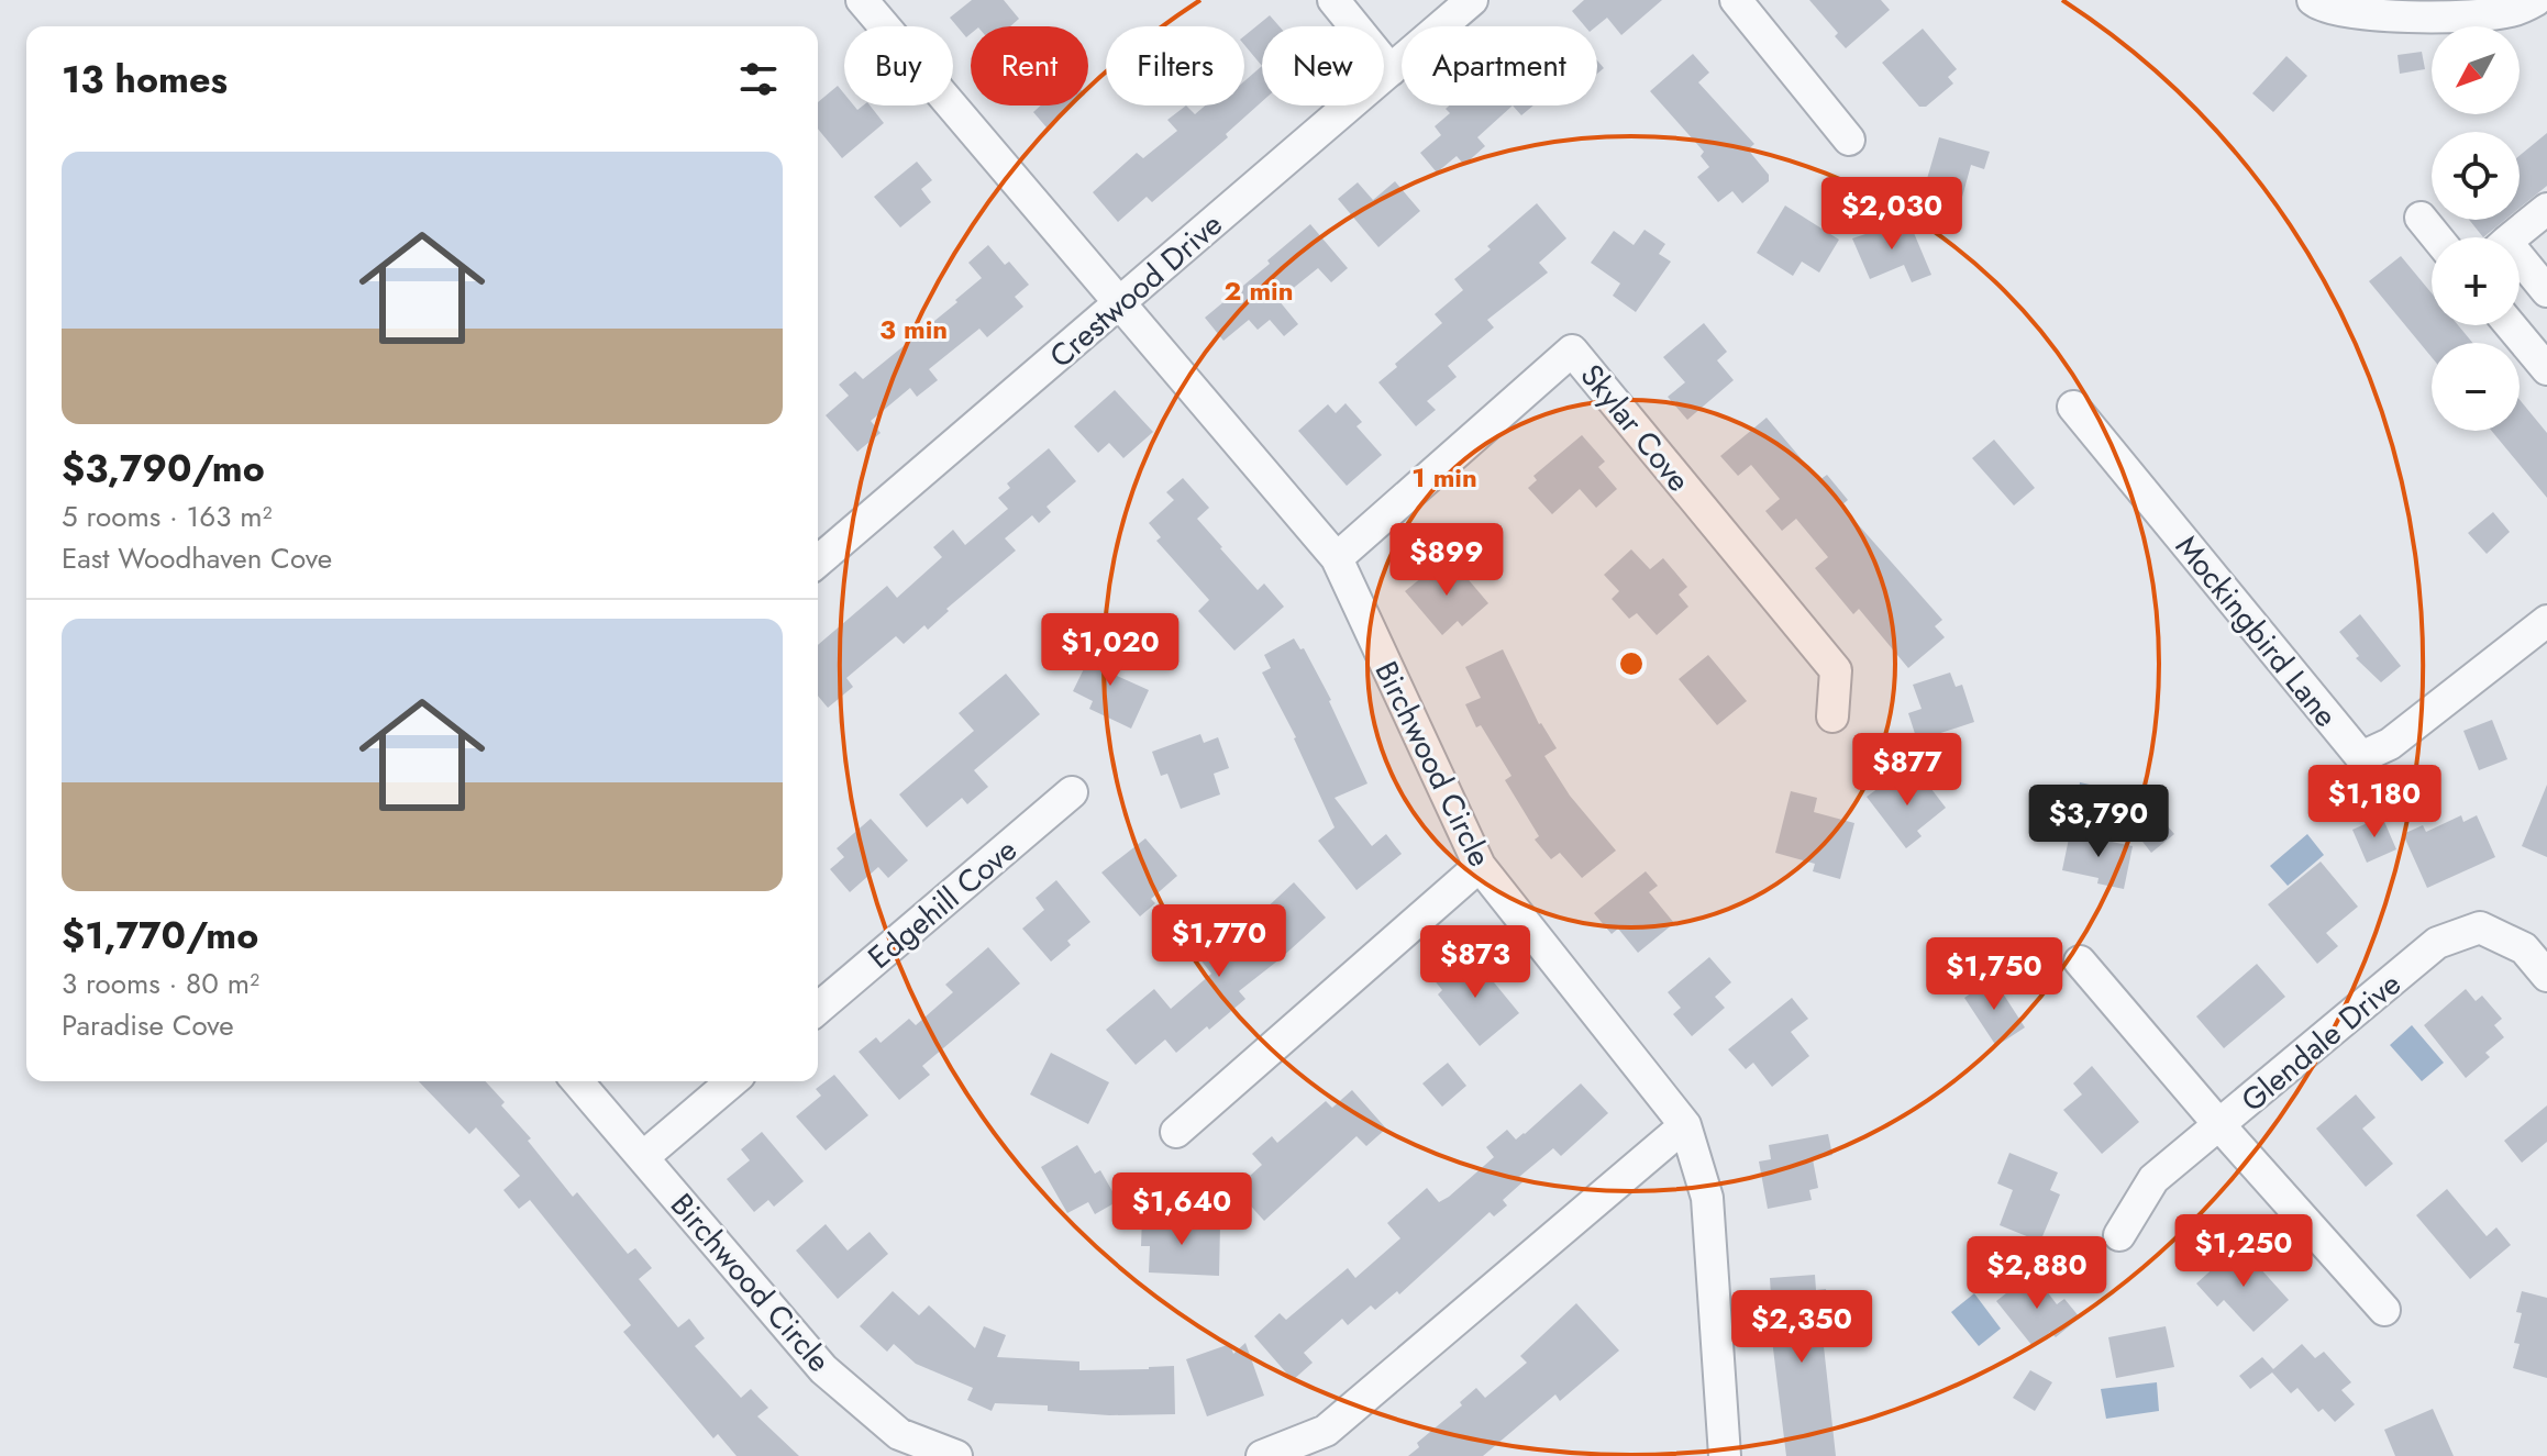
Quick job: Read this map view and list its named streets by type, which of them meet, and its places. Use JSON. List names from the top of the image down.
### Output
{
  "streets": {
    "street": [
      "Crestwood Drive",
      "Skylar Cove",
      "Mockingbird Lane",
      "Birchwood Circle",
      "Edgehill Cove",
      "Glendale Drive"
    ]
  },
  "crossings": [
    ["Crestwood Drive", "Birchwood Circle"],
    ["Skylar Cove", "Birchwood Circle"]
  ],
  "north": "bottom left",
  "page": {
    "map_buttons": ["+", "−"],
    "chip": [
      "Buy",
      "Rent",
      "Filters",
      "New",
      "Apartment"
    ],
    "heading": "13 homes",
    "list": [
      {
        "name": "$3,790/mo",
        "note": "5 rooms · 163 m² · East Woodhaven Cove"
      },
      {
        "name": "$1,770/mo",
        "note": "3 rooms · 80 m² · Paradise Cove"
      }
    ],
    "price": [
      "$2,030",
      "$899",
      "$1,020",
      "$877",
      "$1,180",
      "$3,790",
      "$1,770",
      "$873",
      "$1,750",
      "$1,640",
      "$1,250",
      "$2,880",
      "$2,350"
    ]
  },
  "rings": ["2 min", "3 min", "1 min"]
}
